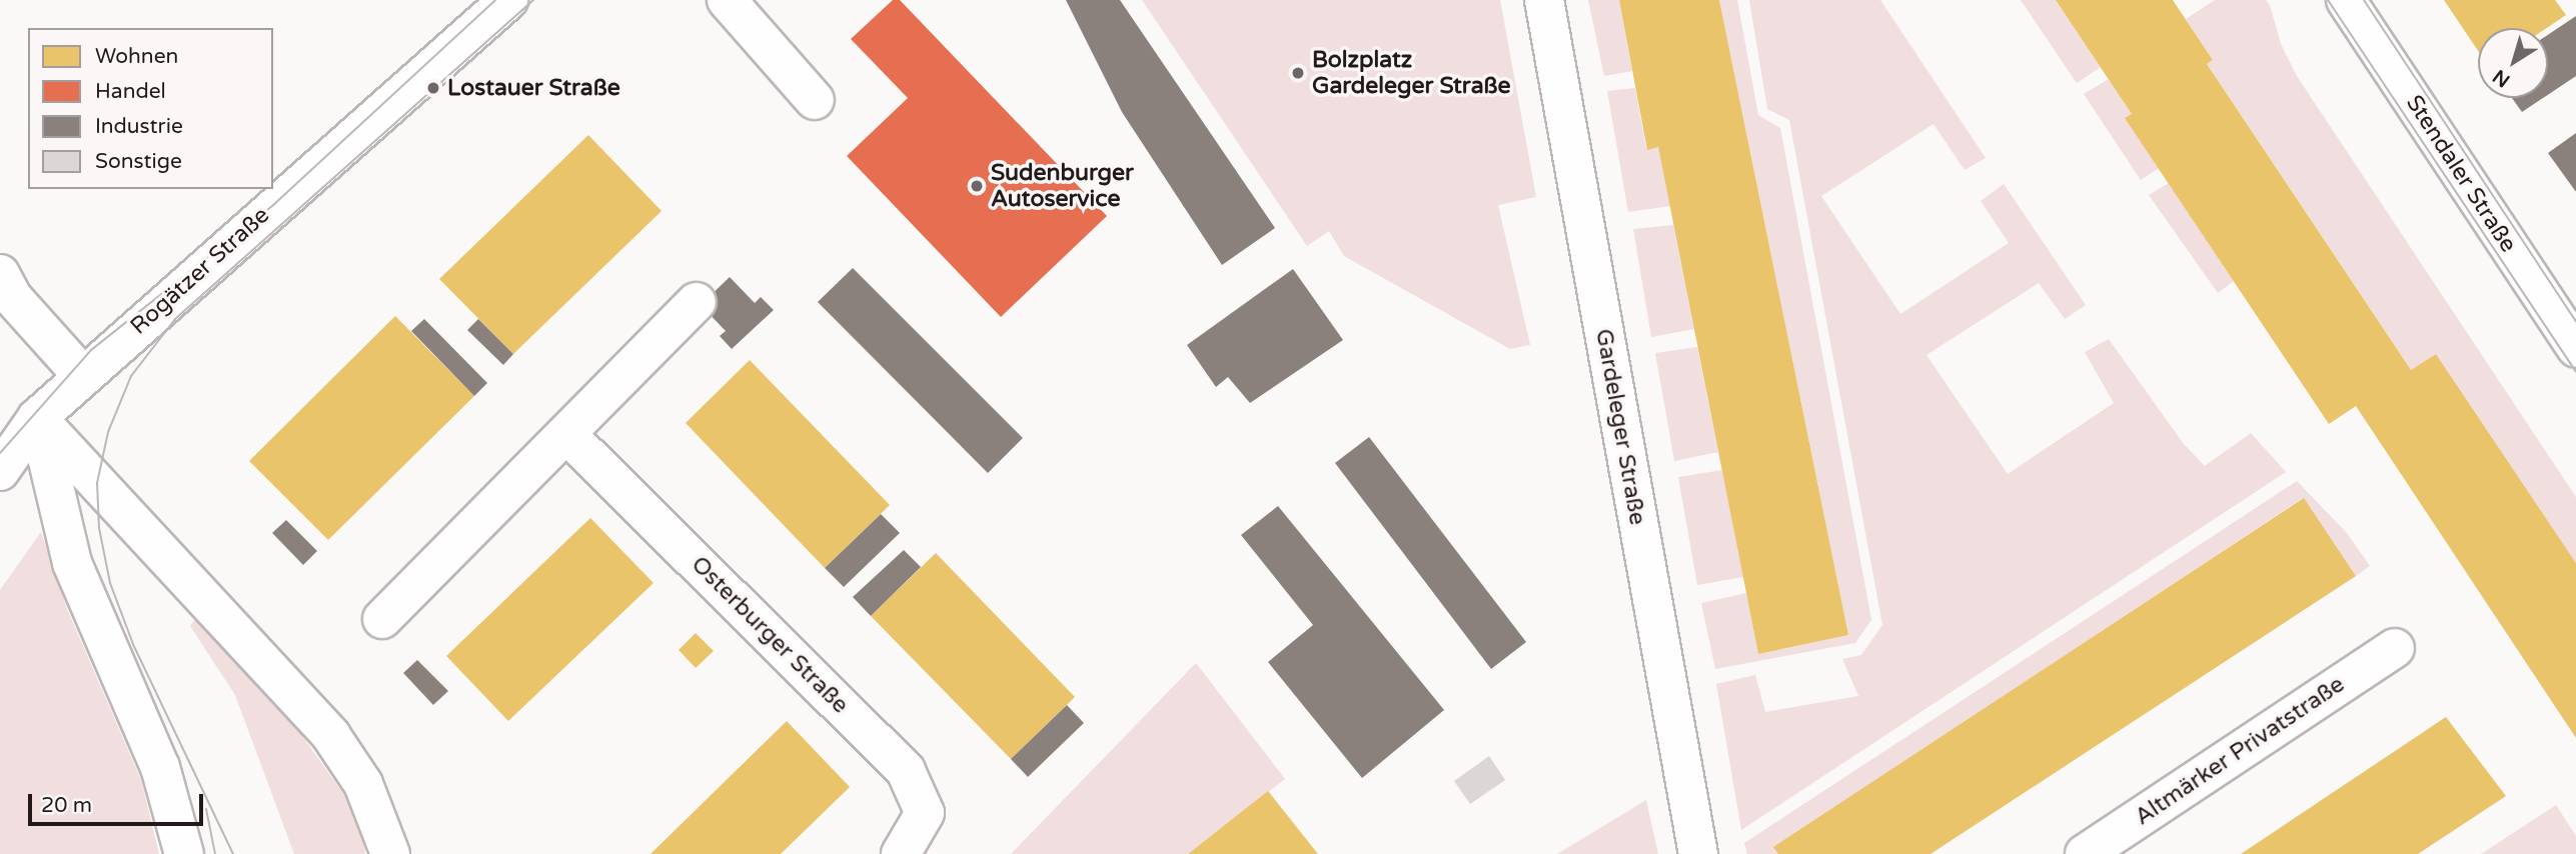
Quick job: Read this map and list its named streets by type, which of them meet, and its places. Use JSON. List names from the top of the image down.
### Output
{
  "streets": {
    "street": [
      "Stendaler Straße",
      "Rogätzer Straße",
      "Gardeleger Straße",
      "Osterburger Straße",
      "Altmärker Privatstraße"
    ]
  },
  "places": ["Bolzplatz Gardeleger Straße", "Lostauer Straße", "Sudenburger Autoservice"],
  "legend": [
    "Wohnen",
    "Handel",
    "Industrie",
    "Sonstige"
  ],
  "scale_bar": "20 m",
  "north": "bottom left"
}
